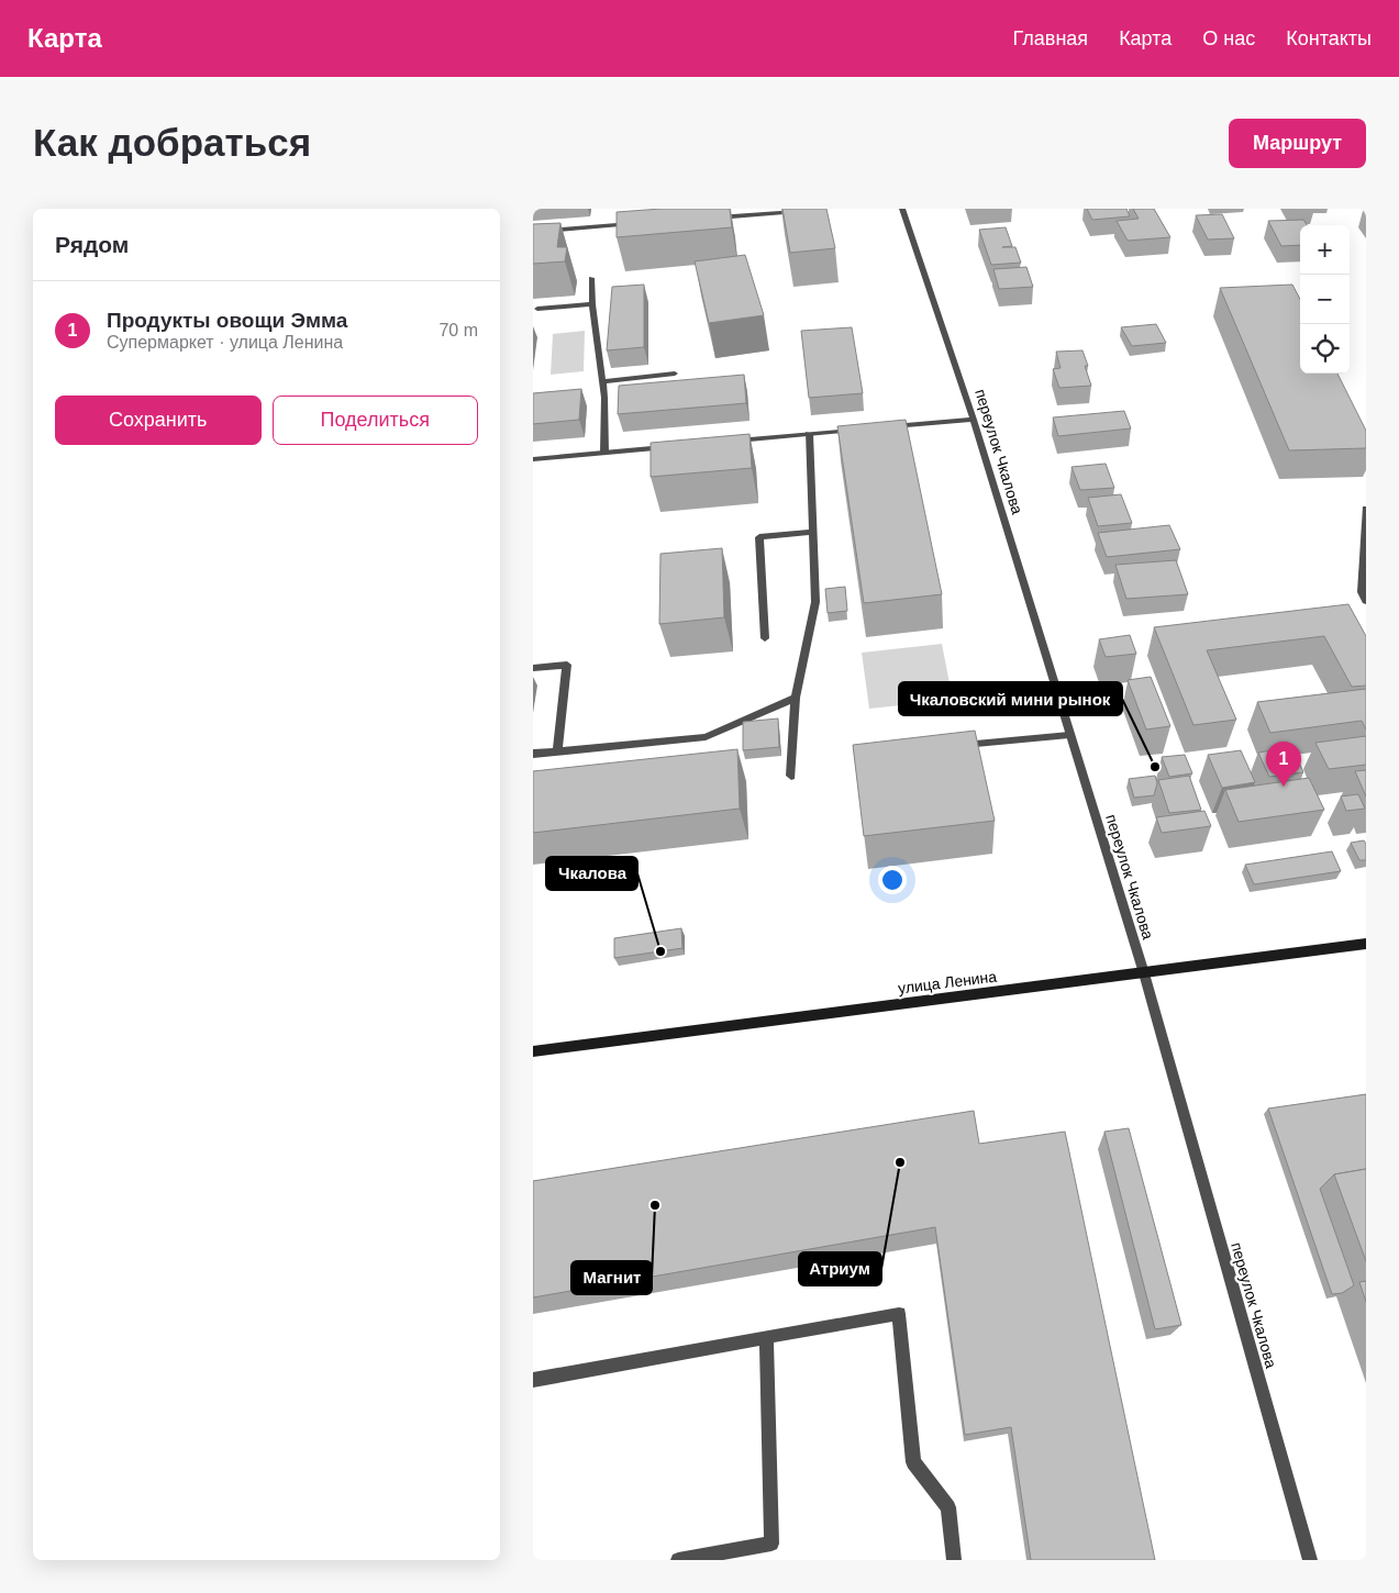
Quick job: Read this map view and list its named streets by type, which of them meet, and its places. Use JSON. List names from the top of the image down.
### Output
{
  "streets": {
    "main road": ["улица Ленина"],
    "street": ["переулок Чкалова"]
  },
  "crossings": [
    ["переулок Чкалова", "улица Ленина"]
  ],
  "places": [
    "Чкаловский мини рынок",
    "Чкалова",
    "Атриум",
    "Магнит"
  ],
  "page": {
    "header": "Карта",
    "nav": [
      "Главная",
      "Карта",
      "О нас",
      "Контакты"
    ],
    "buttons": [
      "Маршрут",
      ["Сохранить", "Поделиться"]
    ],
    "title": "Как добраться",
    "heading": "Рядом",
    "map_buttons": ["+", "−"],
    "list": [
      {
        "mark": "1",
        "name": "Продукты овощи Эмма",
        "note": "Супермаркет · улица Ленина",
        "value": "70 m"
      }
    ],
    "pins": "1"
  }
}
